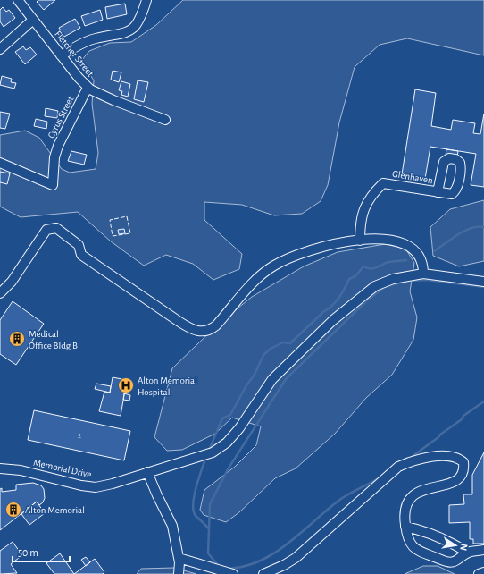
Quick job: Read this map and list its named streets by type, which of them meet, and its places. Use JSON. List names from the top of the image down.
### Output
{
  "streets": {
    "street": [
      "Fletcher Street",
      "Cyrus Street",
      "Glenhaven",
      "Memorial Drive"
    ]
  },
  "crossings": [
    ["Fletcher Street", "Cyrus Street"]
  ],
  "places": {
    "building": ["Medical Office Bldg B", "Alton Memorial"],
    "hospital": ["Alton Memorial Hospital"]
  },
  "house_numbers": ["2"],
  "scale_bar": "50 m",
  "north": "right"
}
